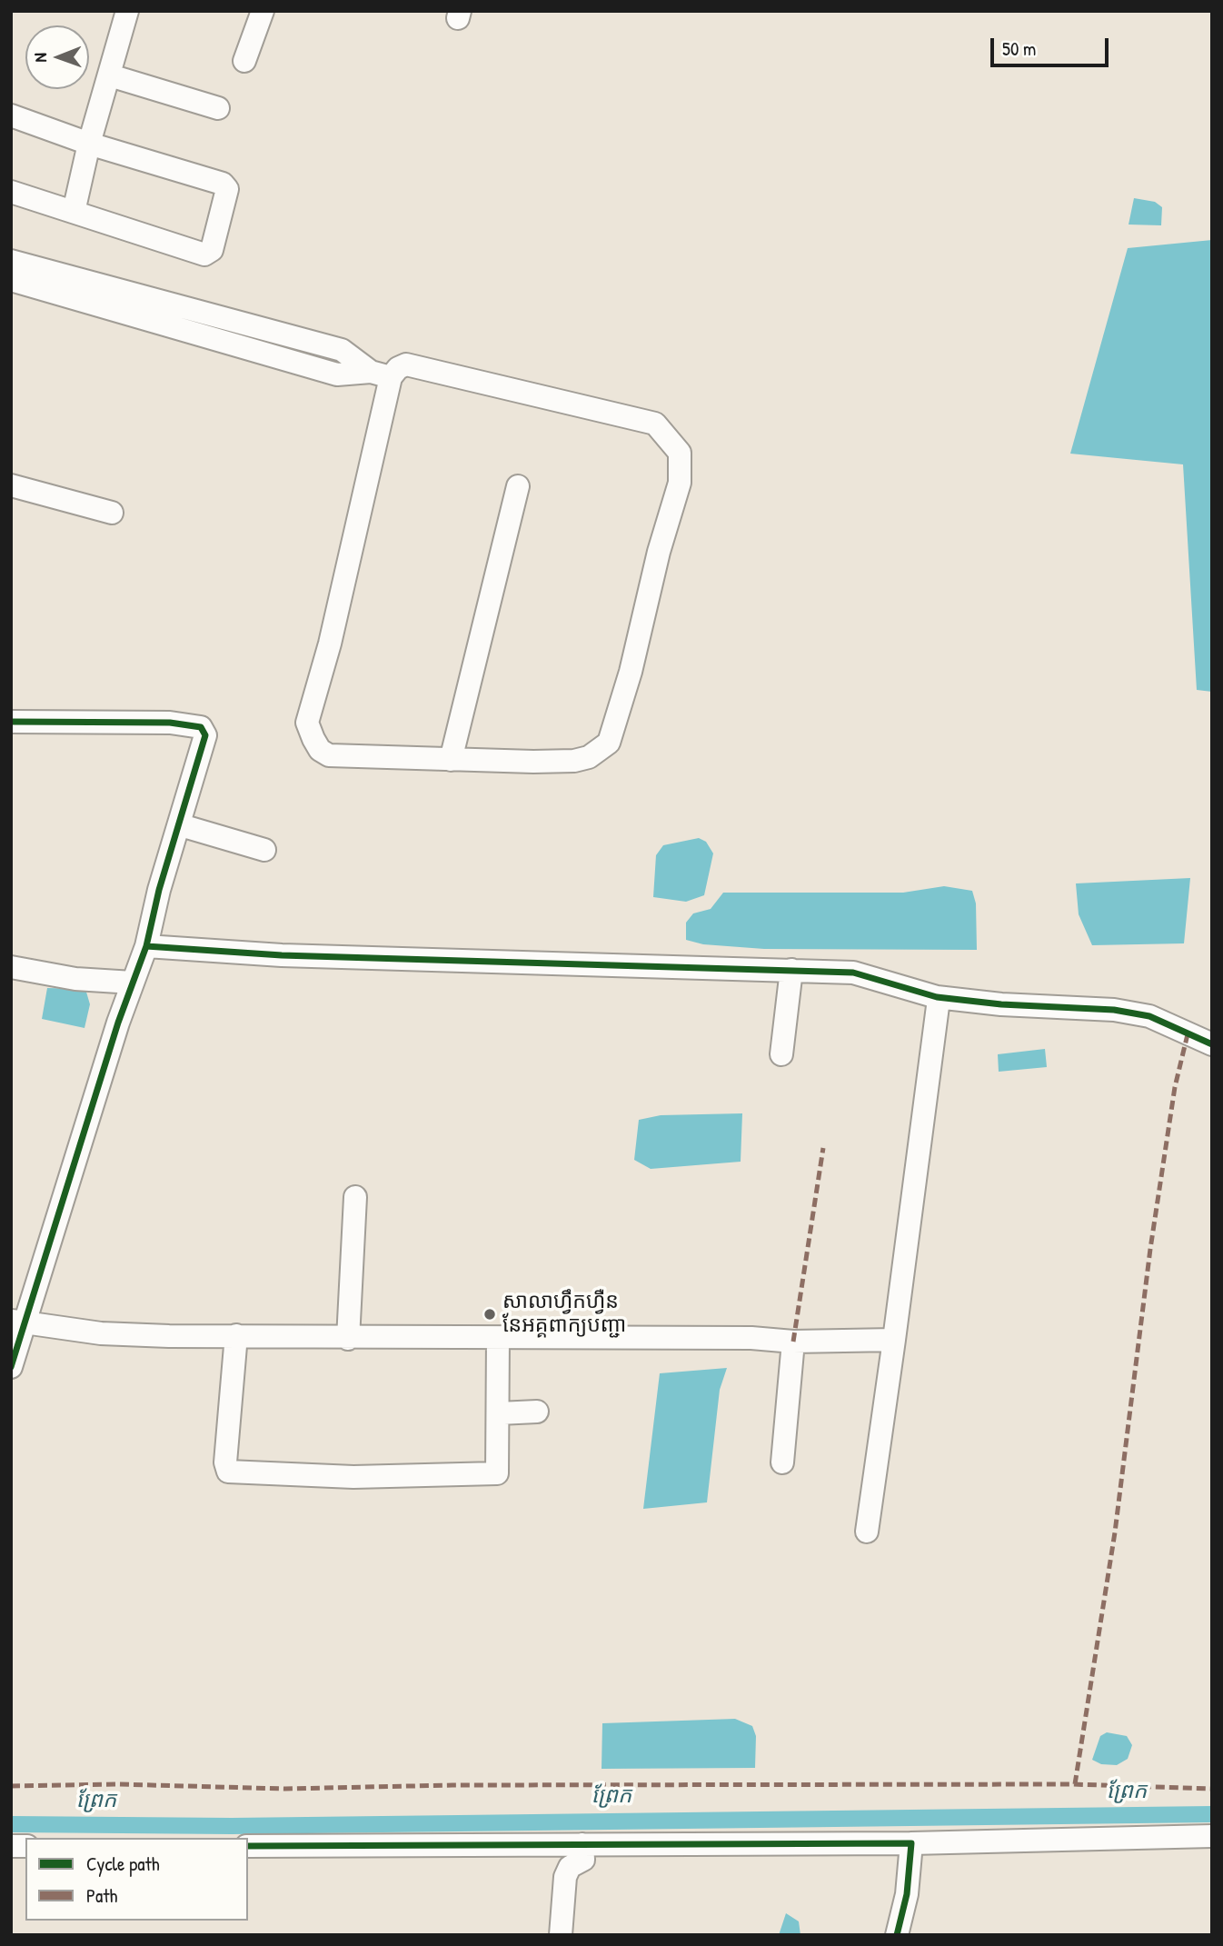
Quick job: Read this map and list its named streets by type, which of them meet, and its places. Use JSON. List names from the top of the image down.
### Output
{
  "water": ["ព្រែក"],
  "places": ["សាលាហ្វឹកហ្វឺន នែអគ្គពាក្យបញ្ជា"],
  "legend": ["Cycle path", "Path"],
  "scale_bar": "50 m",
  "north": "left"
}
